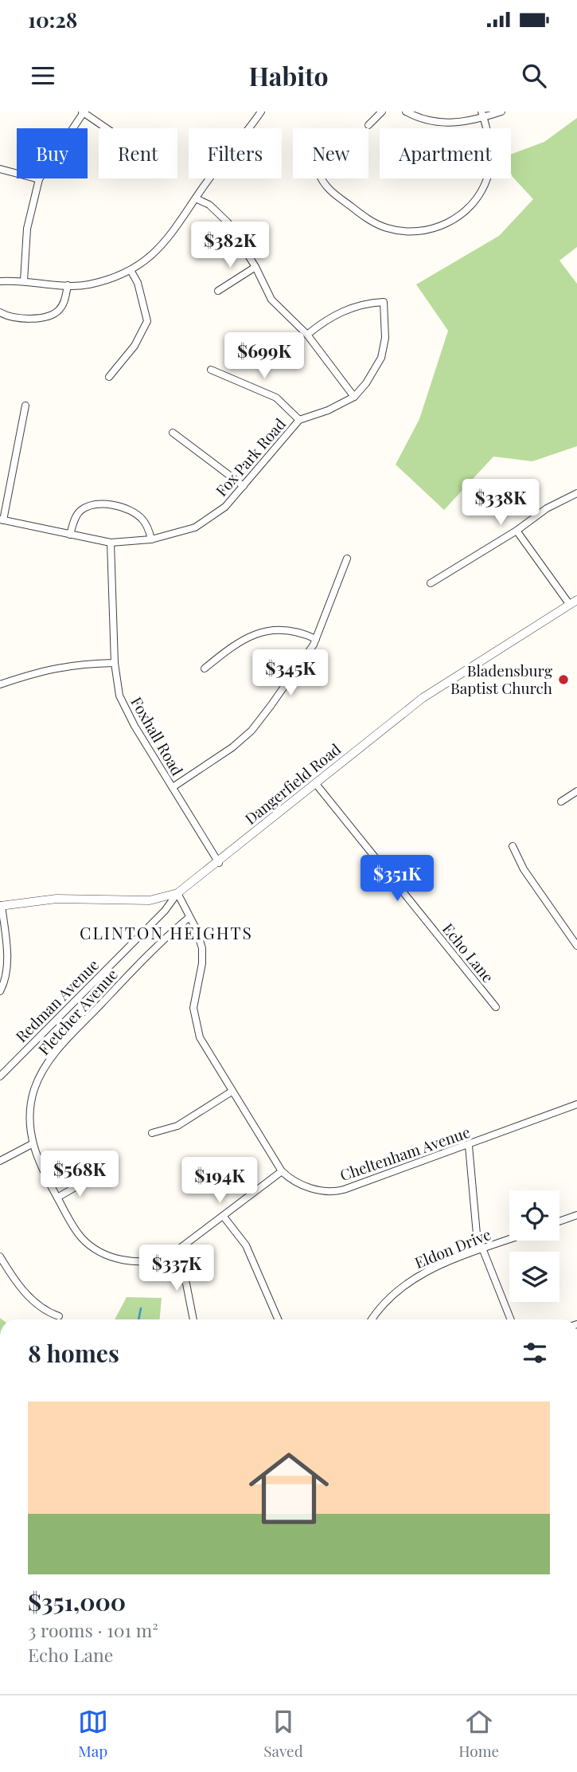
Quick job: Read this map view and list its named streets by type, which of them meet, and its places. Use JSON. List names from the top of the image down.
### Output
{
  "streets": {
    "street": [
      "Fox Park Road",
      "Foxhall Road",
      "Dangerfield Road",
      "Echo Lane",
      "Redman Avenue",
      "Fletcher Avenue",
      "Cheltenham Avenue",
      "Eldon Drive"
    ]
  },
  "crossings": [
    ["Fox Park Road", "Foxhall Road"],
    ["Foxhall Road", "Dangerfield Road"],
    ["Dangerfield Road", "Echo Lane"],
    ["Dangerfield Road", "Redman Avenue"],
    ["Dangerfield Road", "Cheltenham Avenue"],
    ["Redman Avenue", "Cheltenham Avenue"],
    ["Fletcher Avenue", "Cheltenham Avenue"]
  ],
  "districts": ["CLINTON HEIGHTS"],
  "places": ["Bladensburg Baptist Church"],
  "page": {
    "status": "10:28",
    "header": "Habito",
    "chip": [
      "Buy",
      "Rent",
      "Filters",
      "New",
      "Apartment"
    ],
    "price": [
      "$382K",
      "$699K",
      "$338K",
      "$345K",
      "$351K",
      "$568K",
      "$194K",
      "$337K"
    ],
    "heading": "8 homes",
    "list": [
      {
        "name": "$351,000",
        "note": "3 rooms · 101 m² · Echo Lane"
      }
    ],
    "tabs": ["Map", "Saved", "Home"]
  }
}
